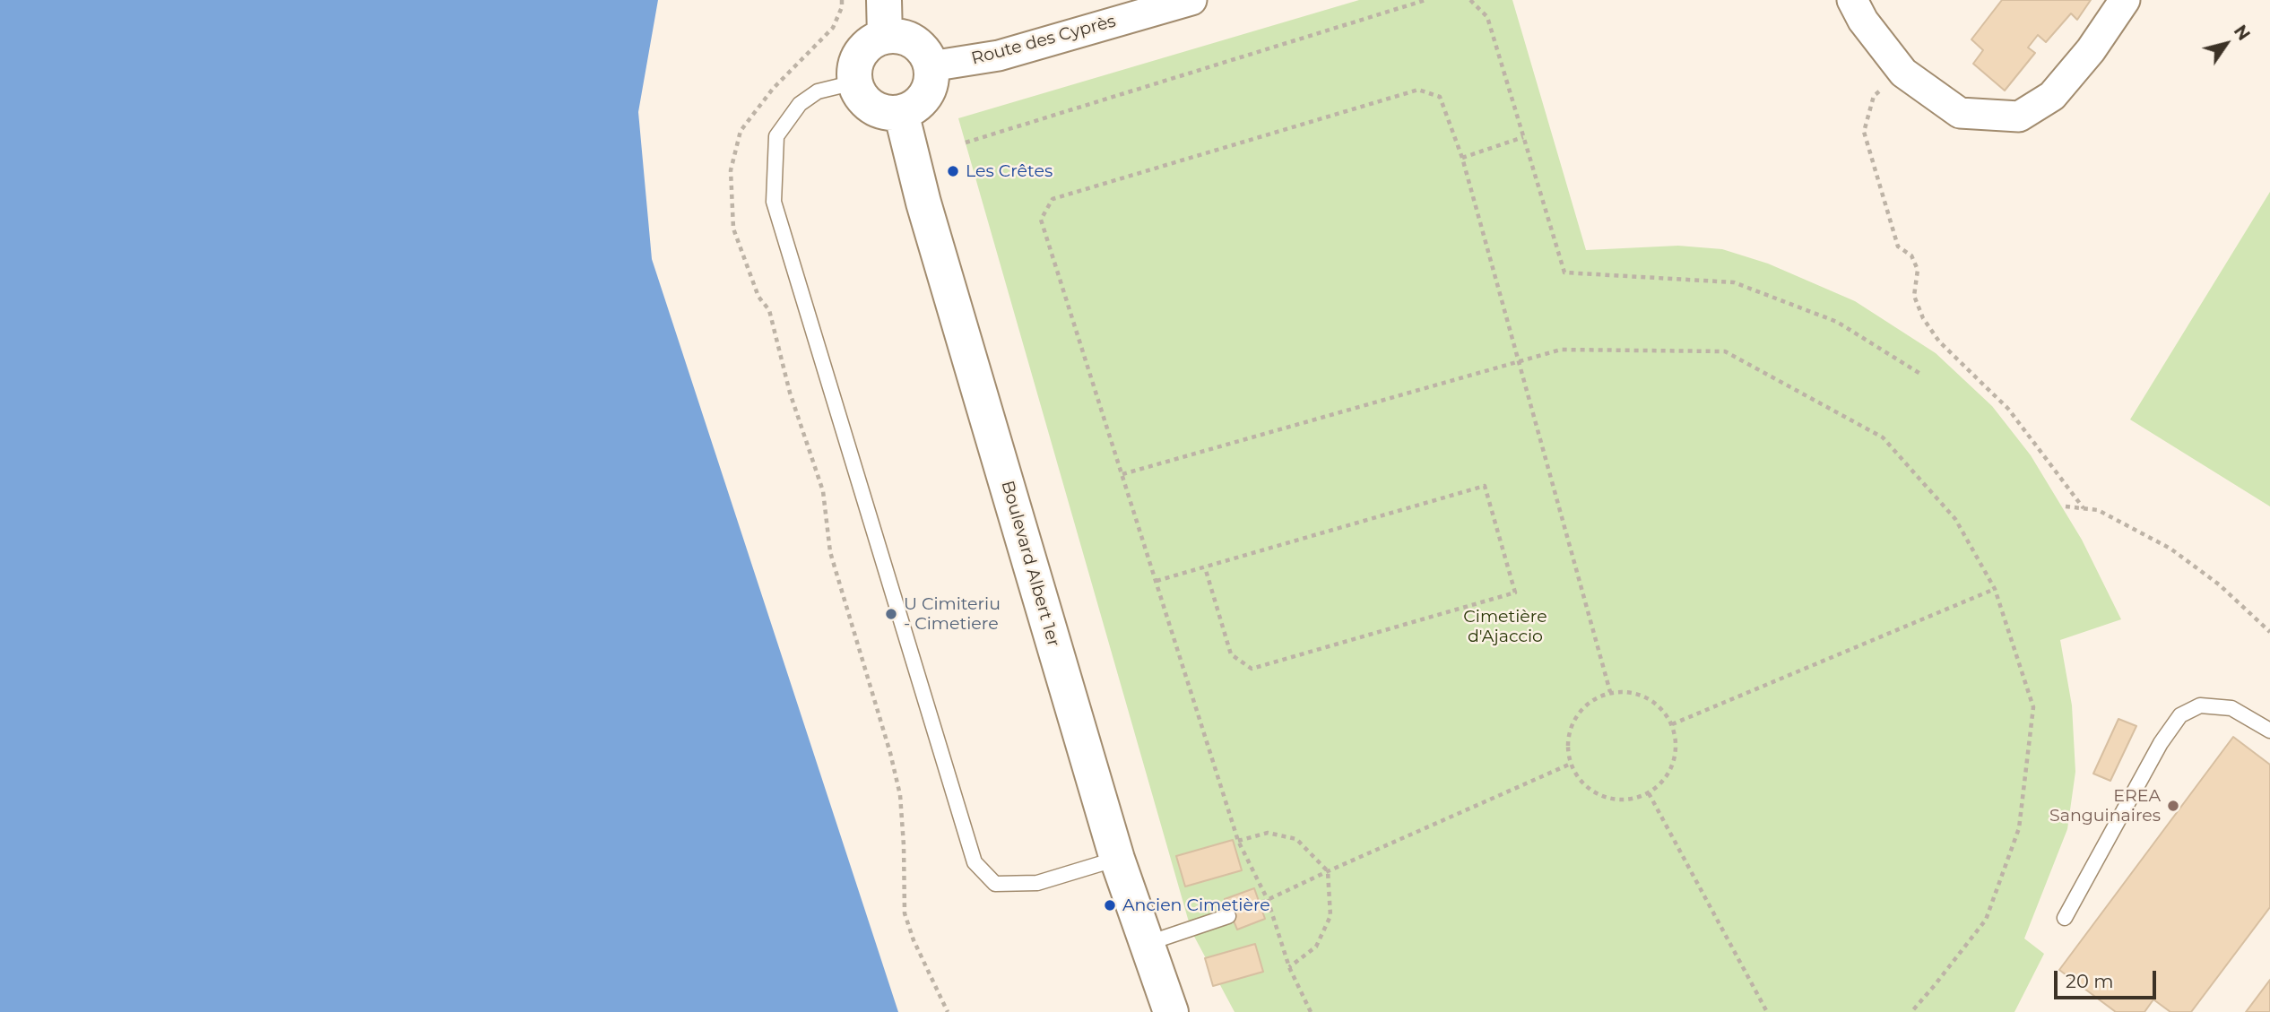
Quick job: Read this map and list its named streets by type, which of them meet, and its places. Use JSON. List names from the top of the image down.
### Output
{
  "streets": {
    "main road": ["Boulevard Albert 1er"],
    "street": ["Route des Cyprès"]
  },
  "crossings": [
    ["Route des Cyprès", "Boulevard Albert 1er"]
  ],
  "parks": ["Cimetière d'Ajaccio"],
  "places": [
    "Les Crêtes",
    "U Cimiteriu - Cimetiere",
    "EREA Sanguinaires",
    "Ancien Cimetière"
  ],
  "scale_bar": "20 m",
  "north": "top right"
}
